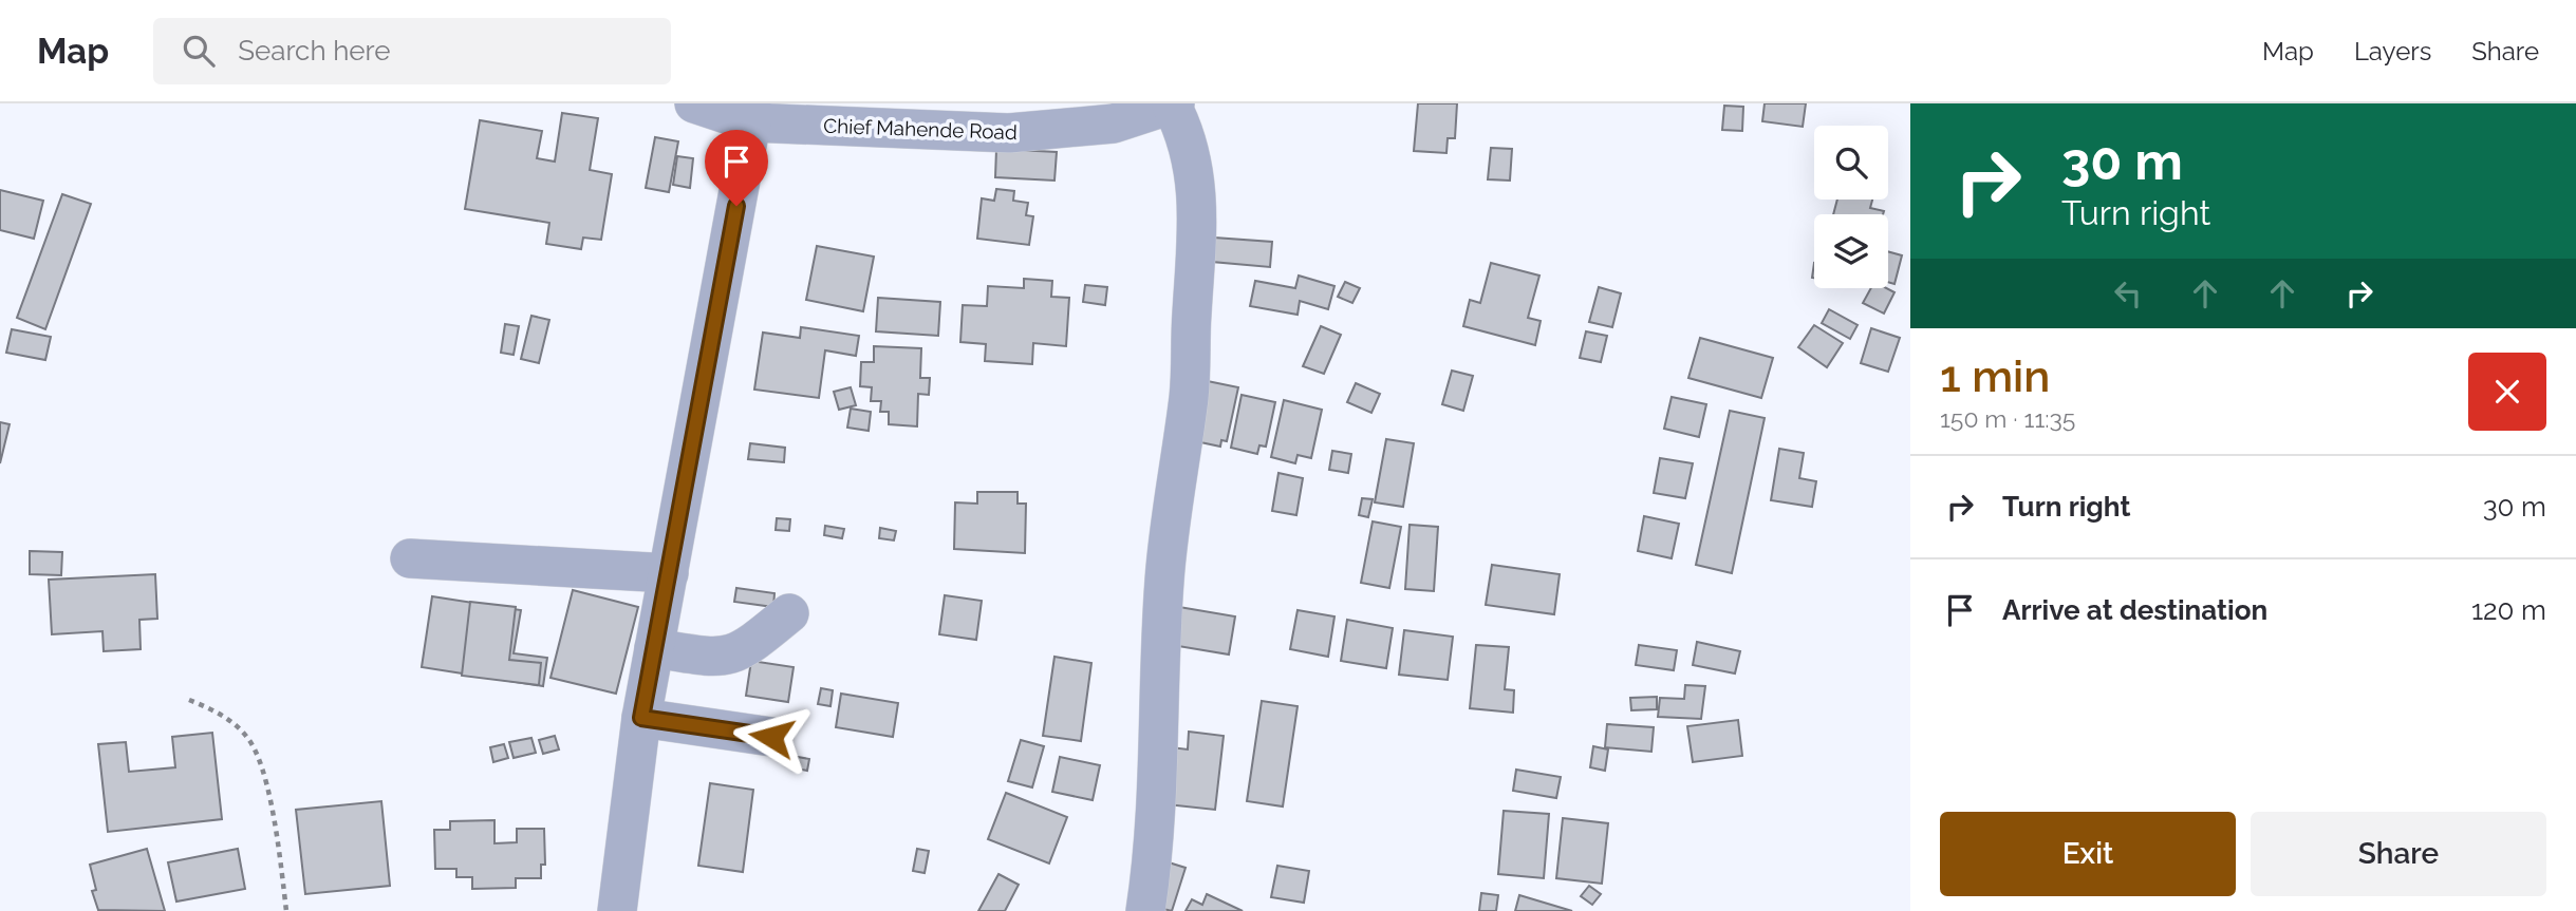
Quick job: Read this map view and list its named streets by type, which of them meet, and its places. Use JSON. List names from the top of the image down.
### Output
{
  "streets": {
    "street": ["Chief Mahende Road"]
  },
  "page": {
    "header": "Map",
    "search": "Search here",
    "nav": ["Map", "Layers", "Share"],
    "turn": ["30 m", "Turn right"],
    "heading": ["1 min", "150 m · 11:35"],
    "list": [
      {
        "name": "Turn right",
        "value": "30 m"
      },
      {
        "name": "Arrive at destination",
        "value": "120 m"
      }
    ],
    "buttons": ["Exit", "Share"]
  }
}
